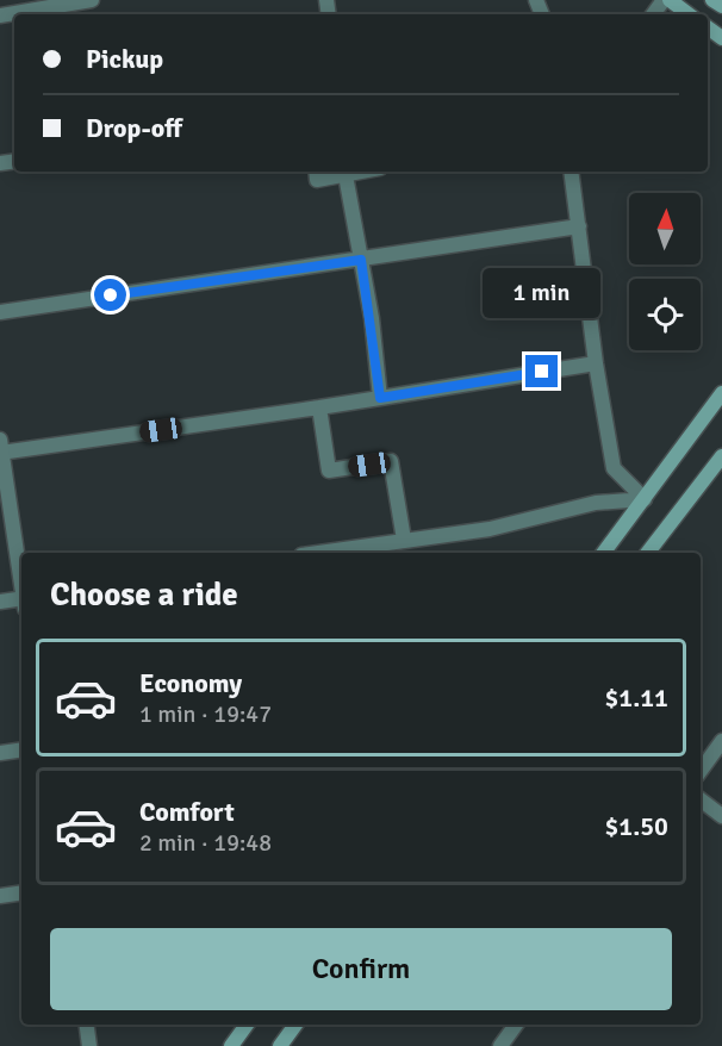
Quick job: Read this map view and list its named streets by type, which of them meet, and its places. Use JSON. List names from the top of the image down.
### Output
{
  "north": "top",
  "page": {
    "banner": ["Pickup", "Drop-off"],
    "bubble": "1 min",
    "heading": "Choose a ride",
    "list": [
      {
        "name": "Economy",
        "note": "1 min · 19:47",
        "value": "$1.11"
      },
      {
        "name": "Comfort",
        "note": "2 min · 19:48",
        "value": "$1.50"
      }
    ],
    "buttons": "Confirm"
  }
}
